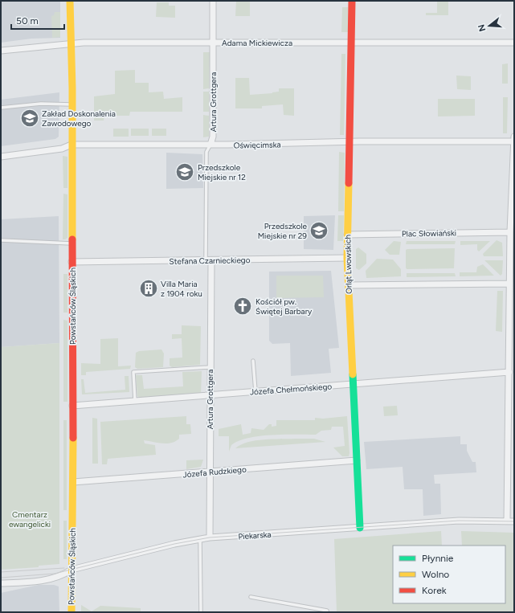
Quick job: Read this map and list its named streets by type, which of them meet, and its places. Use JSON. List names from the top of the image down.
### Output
{
  "streets": {
    "street": [
      "Adama Mickiewicza",
      "Artura Grottgera",
      "Oświęcimska",
      "Plac Słowiański",
      "Stefana Czarnieckiego",
      "Orląt Lwowskich",
      "Powstańców Śląskich",
      "Józefa Chełmońskiego",
      "Józefa Rudzkiego",
      "Piekarska"
    ]
  },
  "crossings": [
    ["Adama Mickiewicza", "Artura Grottgera"],
    ["Adama Mickiewicza", "Orląt Lwowskich"],
    ["Adama Mickiewicza", "Powstańców Śląskich"],
    ["Artura Grottgera", "Oświęcimska"],
    ["Artura Grottgera", "Stefana Czarnieckiego"],
    ["Artura Grottgera", "Józefa Chełmońskiego"],
    ["Artura Grottgera", "Józefa Rudzkiego"],
    ["Artura Grottgera", "Piekarska"],
    ["Oświęcimska", "Orląt Lwowskich"],
    ["Oświęcimska", "Powstańców Śląskich"],
    ["Plac Słowiański", "Orląt Lwowskich"],
    ["Stefana Czarnieckiego", "Orląt Lwowskich"],
    ["Stefana Czarnieckiego", "Powstańców Śląskich"],
    ["Orląt Lwowskich", "Józefa Chełmońskiego"],
    ["Orląt Lwowskich", "Józefa Rudzkiego"],
    ["Orląt Lwowskich", "Piekarska"],
    ["Powstańców Śląskich", "Józefa Chełmońskiego"],
    ["Powstańców Śląskich", "Józefa Rudzkiego"],
    ["Powstańców Śląskich", "Piekarska"]
  ],
  "parks": ["Cmentarz ewangelicki"],
  "places": {
    "school or university": ["Zakład Doskonalenia Zawodowego", "Przedszkole Miejskie nr 12", "Przedszkole Miejskie nr 29"],
    "building": ["Villa Maria z 1904 roku"],
    "church": ["Kościół pw. Świętej Barbary"]
  },
  "legend": ["Płynnie", "Wolno", "Korek"],
  "scale_bar": "50 m",
  "north": "left"
}
